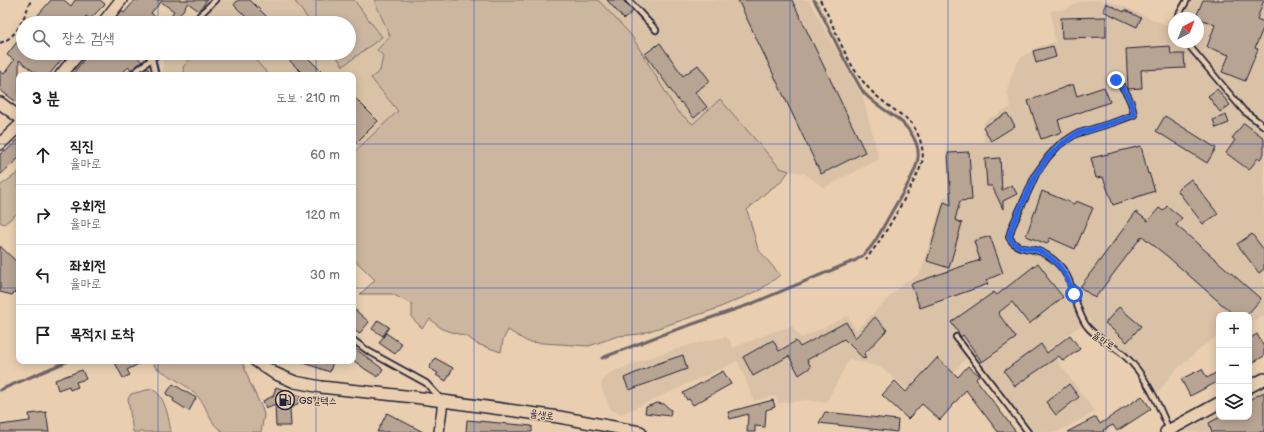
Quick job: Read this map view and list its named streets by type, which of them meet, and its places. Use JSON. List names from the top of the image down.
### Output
{
  "streets": {
    "street": ["율마로", "율생로"]
  },
  "places": {
    "fuel station": ["GS칼텍스"]
  },
  "north": "top right",
  "page": {
    "search": "장소 검색",
    "heading": ["3 분", "도보 · 210 m"],
    "list": [
      ["직진", "율마로", "60 m"],
      ["우회전", "율마로", "120 m"],
      ["좌회전", "율마로", "30 m"],
      "목적지 도착"
    ],
    "map_buttons": ["+", "−"]
  }
}
